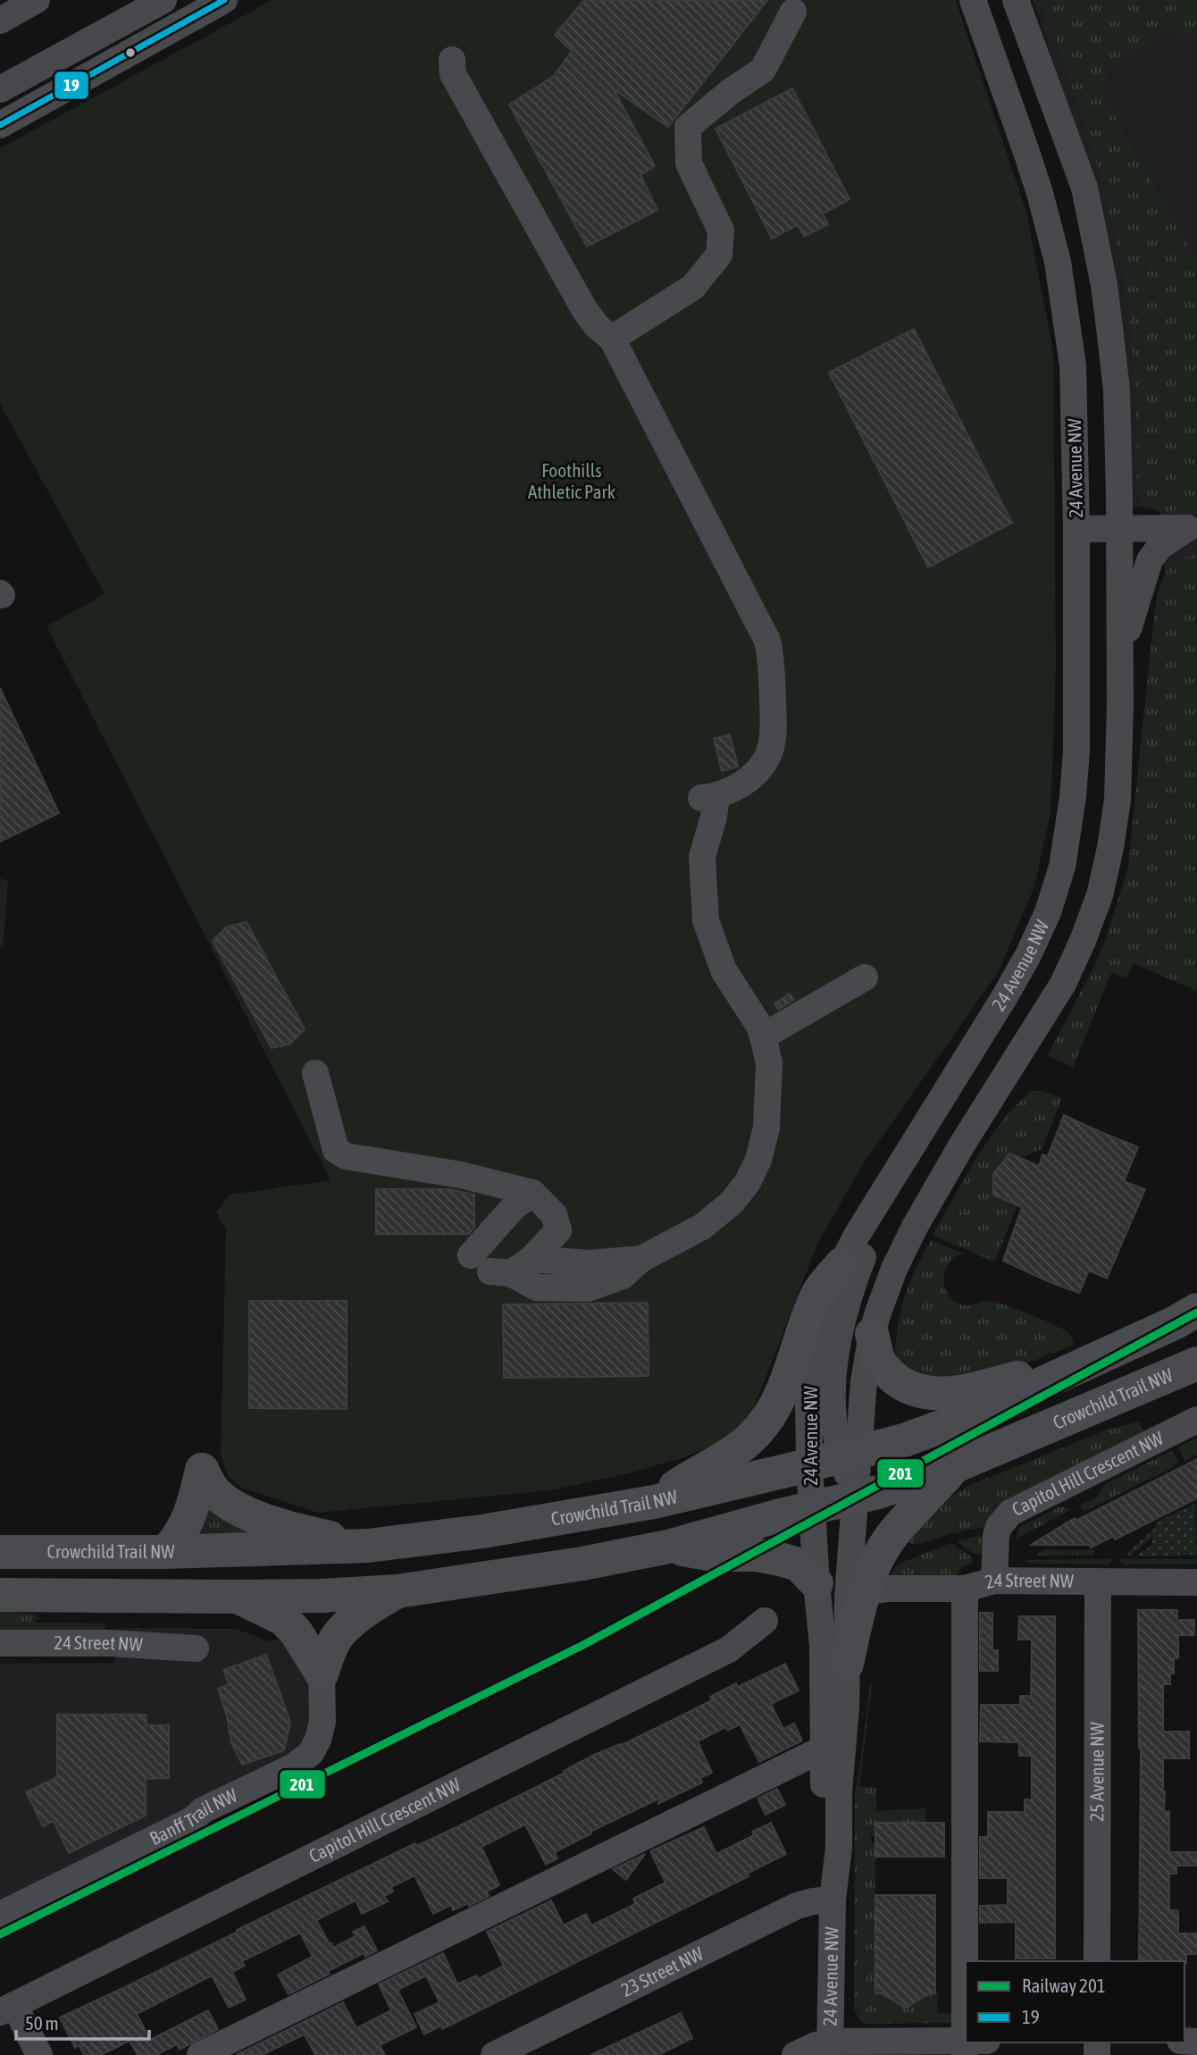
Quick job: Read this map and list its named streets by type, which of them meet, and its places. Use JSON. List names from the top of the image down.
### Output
{
  "streets": {
    "highway": ["Crowchild Trail NW"],
    "street": [
      "24 Avenue NW",
      "Capitol Hill Crescent NW",
      "24 Street NW",
      "25 Avenue NW",
      "Banff Trail NW",
      "23 Street NW"
    ]
  },
  "crossings": [
    ["24 Avenue NW", "Crowchild Trail NW"],
    ["24 Avenue NW", "23 Street NW"],
    ["Capitol Hill Crescent NW", "24 Street NW"],
    ["24 Street NW", "25 Avenue NW"]
  ],
  "parks": ["Foothills Athletic Park"],
  "lines": ["transit line 19", "rail line 201"],
  "legend": ["Railway 201", "19"],
  "scale_bar": "50 m"
}
